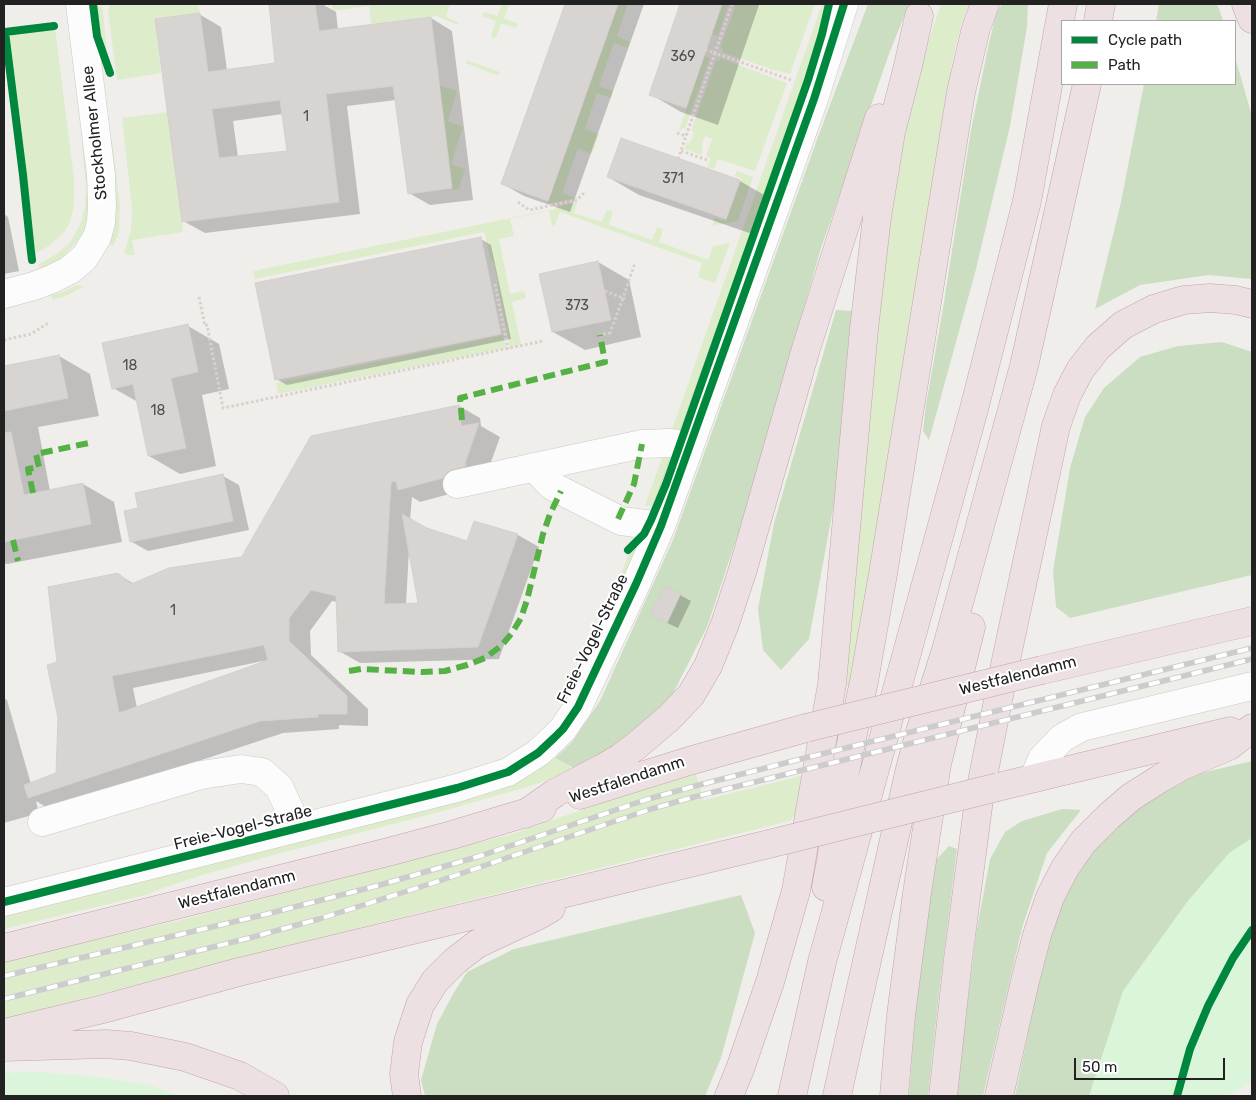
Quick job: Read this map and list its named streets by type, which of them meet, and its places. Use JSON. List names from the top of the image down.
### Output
{
  "streets": {
    "highway": ["Westfalendamm"],
    "street": ["Stockholmer Allee", "Freie-Vogel-Straße"]
  },
  "house_numbers": [
    "369",
    "1",
    "371",
    "373",
    "18",
    "18",
    "1"
  ],
  "legend": ["Cycle path", "Path"],
  "scale_bar": "50 m"
}
